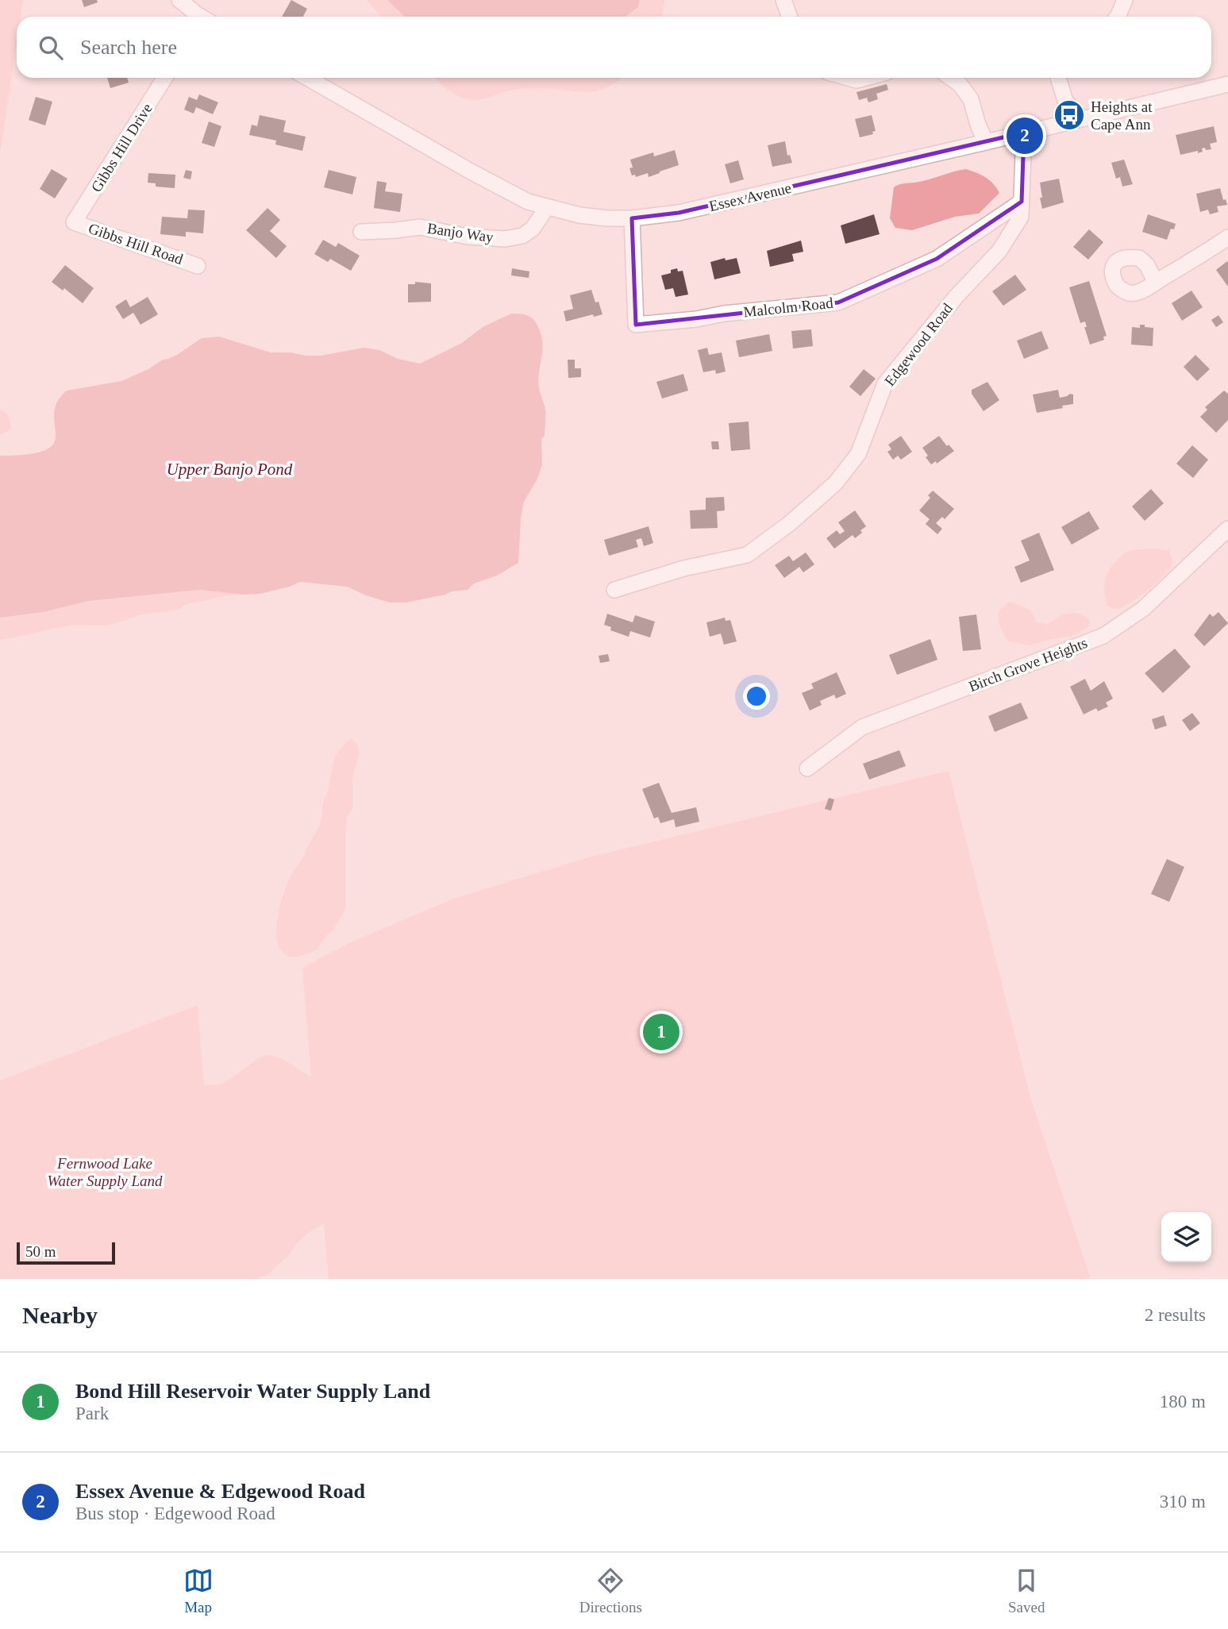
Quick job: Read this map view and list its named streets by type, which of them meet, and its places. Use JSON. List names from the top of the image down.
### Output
{
  "streets": {
    "street": [
      "Gibbs Hill Drive",
      "Essex Avenue",
      "Banjo Way",
      "Gibbs Hill Road",
      "Malcolm Road",
      "Edgewood Road",
      "Birch Grove Heights"
    ]
  },
  "crossings": [
    ["Gibbs Hill Drive", "Gibbs Hill Road"],
    ["Essex Avenue", "Banjo Way"],
    ["Essex Avenue", "Malcolm Road"],
    ["Essex Avenue", "Edgewood Road"],
    ["Malcolm Road", "Edgewood Road"]
  ],
  "water": ["Upper Banjo Pond"],
  "parks": ["Fernwood Lake Water Supply Land"],
  "places": {
    "bus stop": ["Heights at Cape Ann"]
  },
  "scale_bar": "50 m",
  "page": {
    "search": "Search here",
    "pins": ["2", "1"],
    "scale": "50 m",
    "heading": ["Nearby", "2 results"],
    "list": [
      {
        "mark": "1",
        "name": "Bond Hill Reservoir Water Supply Land",
        "note": "Park",
        "value": "180 m"
      },
      {
        "mark": "2",
        "name": "Essex Avenue & Edgewood Road",
        "note": "Bus stop · Edgewood Road",
        "value": "310 m"
      }
    ],
    "nav": ["Map", "Directions", "Saved"]
  }
}
